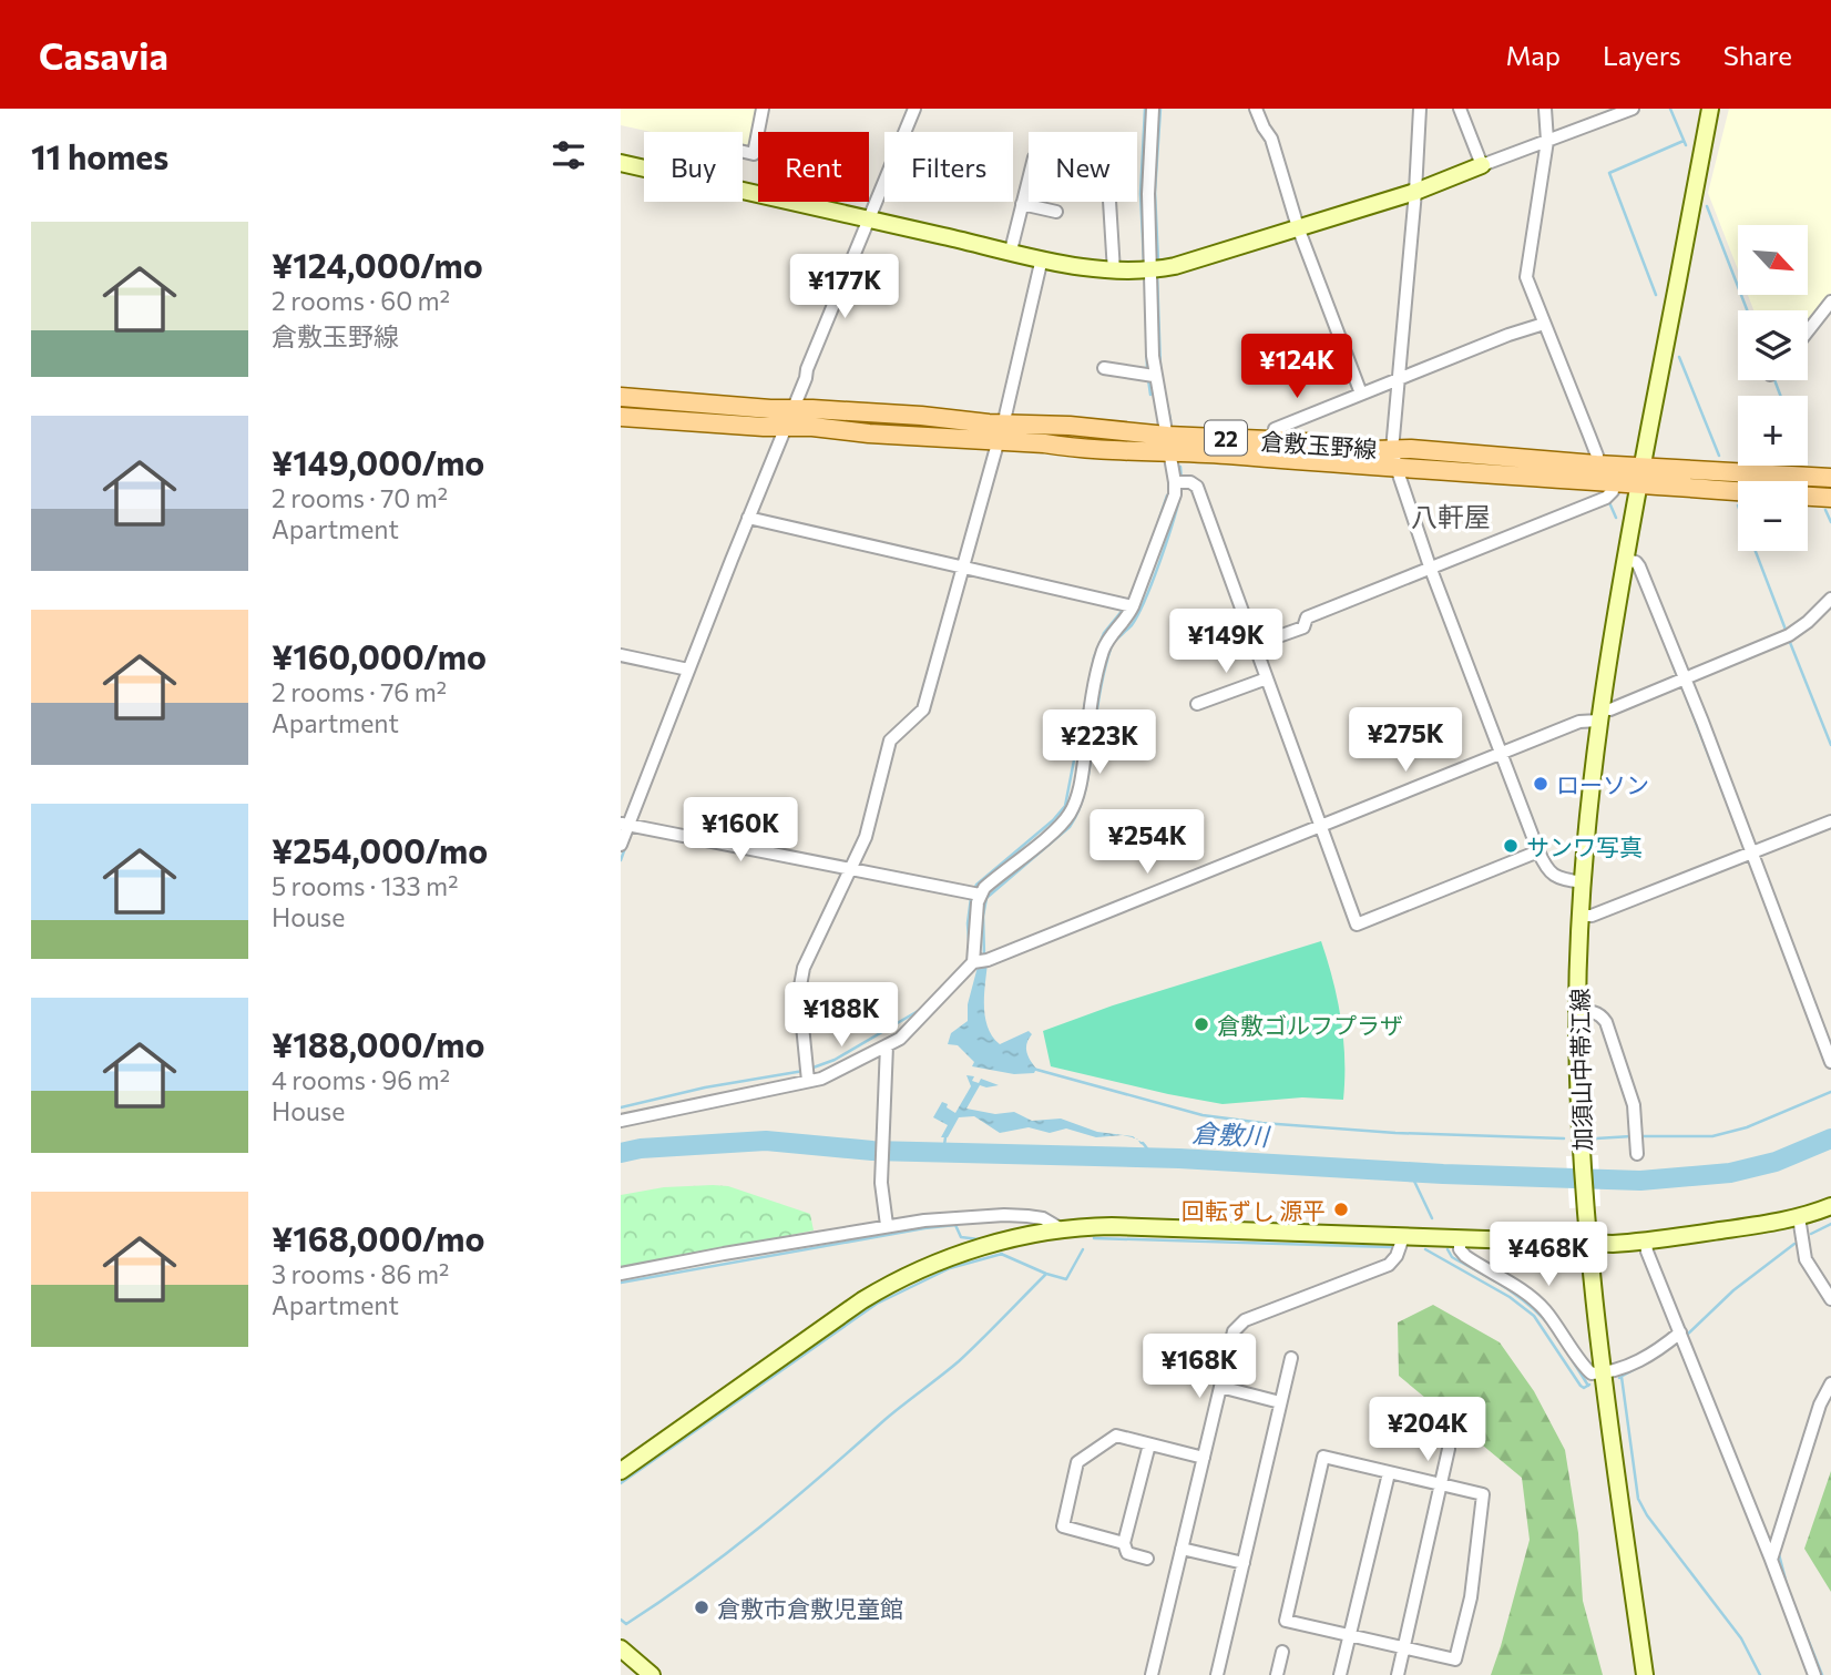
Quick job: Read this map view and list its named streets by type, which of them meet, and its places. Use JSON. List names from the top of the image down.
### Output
{
  "streets": {
    "main road": ["22", "倉敷玉野線"],
    "street": ["加須山中帯江線"]
  },
  "crossings": [
    ["倉敷玉野線", "加須山中帯江線"]
  ],
  "districts": ["八軒屋"],
  "water": ["倉敷川"],
  "places": [
    "ローソン",
    "サンワ写真",
    "倉敷ゴルフプラザ",
    "回転ずし 源平",
    "倉敷市倉敷児童館"
  ],
  "north": "bottom right",
  "page": {
    "header": "Casavia",
    "nav": ["Map", "Layers", "Share"],
    "heading": "11 homes",
    "chip": [
      "Buy",
      "Rent",
      "Filters",
      "New"
    ],
    "list": [
      {
        "name": "¥124,000/mo",
        "note": "2 rooms · 60 m² · 倉敷玉野線"
      },
      {
        "name": "¥149,000/mo",
        "note": "2 rooms · 70 m² · Apartment"
      },
      {
        "name": "¥160,000/mo",
        "note": "2 rooms · 76 m² · Apartment"
      },
      {
        "name": "¥254,000/mo",
        "note": "5 rooms · 133 m² · House"
      },
      {
        "name": "¥188,000/mo",
        "note": "4 rooms · 96 m² · House"
      },
      {
        "name": "¥168,000/mo",
        "note": "3 rooms · 86 m² · Apartment"
      }
    ],
    "map_buttons": ["+", "−"],
    "price": [
      "¥177K",
      "¥124K",
      "¥149K",
      "¥275K",
      "¥223K",
      "¥160K",
      "¥254K",
      "¥188K",
      "¥468K",
      "¥168K",
      "¥204K"
    ]
  }
}
